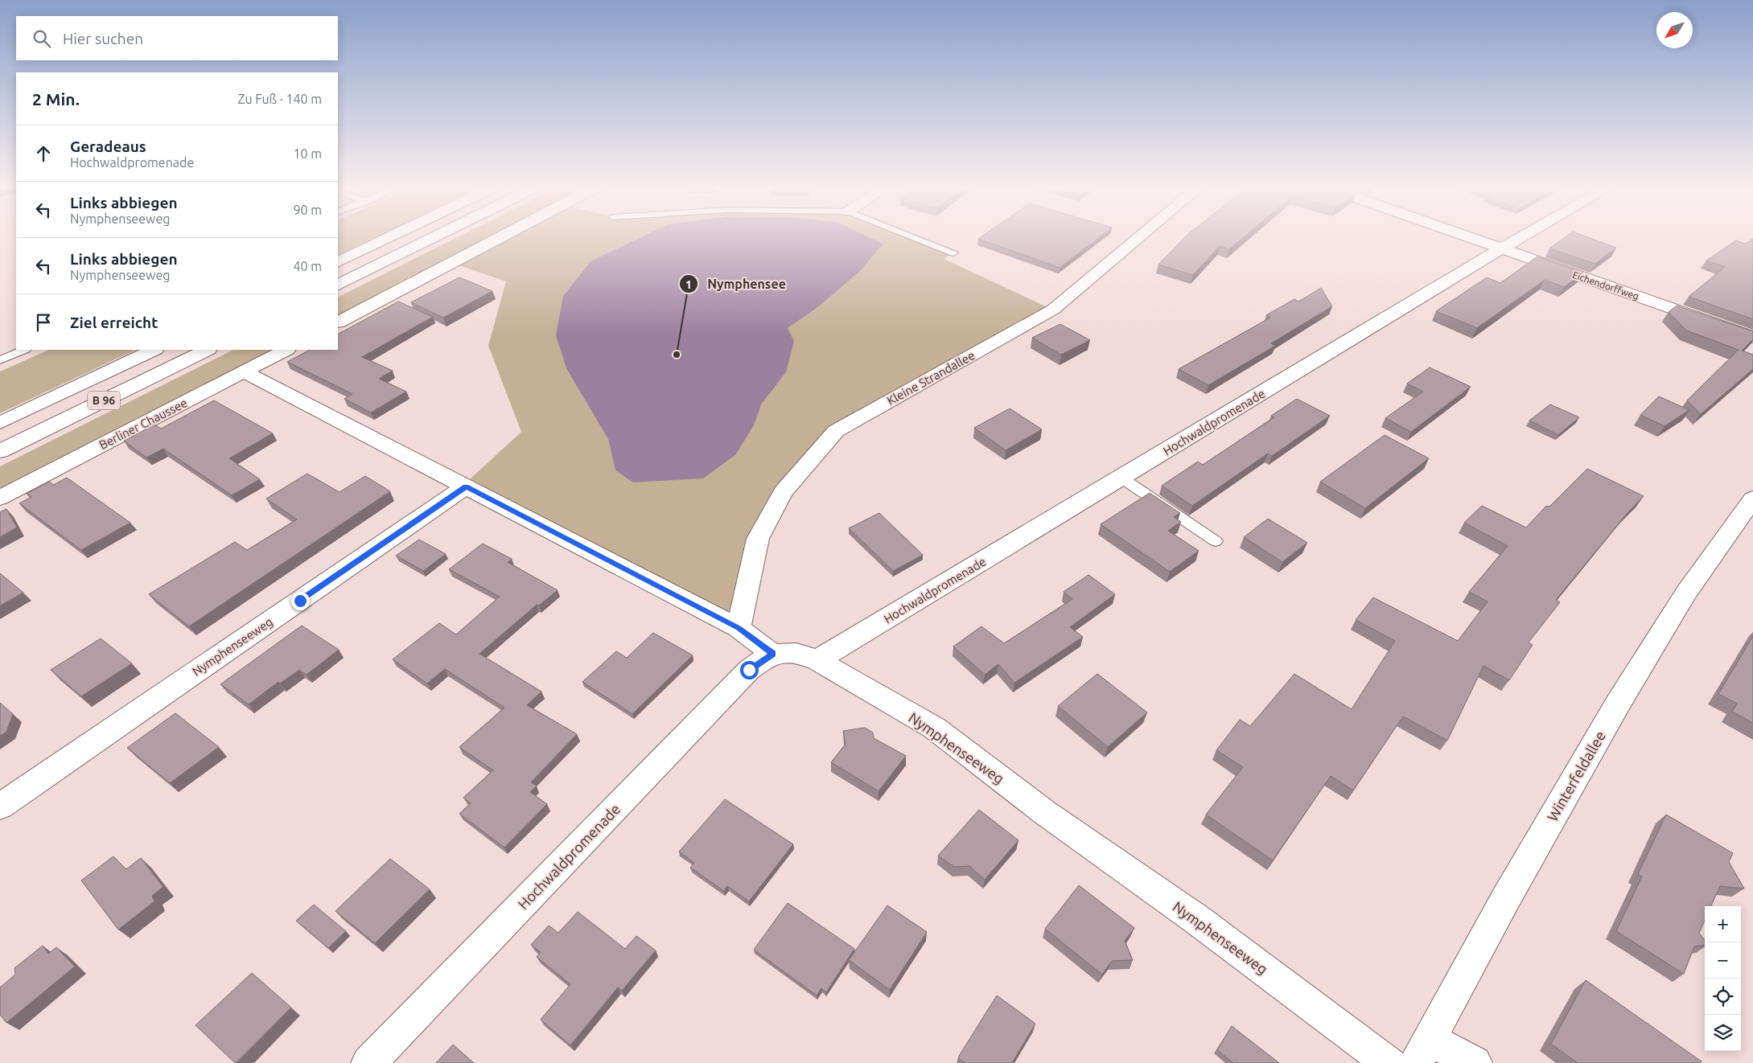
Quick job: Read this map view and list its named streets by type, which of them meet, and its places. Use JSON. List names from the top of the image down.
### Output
{
  "streets": {
    "street": [
      "Eichendorffweg",
      "Kleine Strandallee",
      "B 96",
      "Hochwaldpromenade",
      "Berliner Chaussee",
      "Nymphenseeweg",
      "Winterfeldallee"
    ]
  },
  "crossings": [
    ["Eichendorffweg", "Hochwaldpromenade"],
    ["Hochwaldpromenade", "Nymphenseeweg"]
  ],
  "places": ["Nymphensee"],
  "north": "bottom left",
  "page": {
    "search": "Hier suchen",
    "heading": ["2 Min.", "Zu Fuß · 140 m"],
    "list": [
      ["Geradeaus", "Hochwaldpromenade", "10 m"],
      ["Links abbiegen", "Nymphenseeweg", "90 m"],
      ["Links abbiegen", "Nymphenseeweg", "40 m"],
      "Ziel erreicht"
    ],
    "map_buttons": ["+", "−"]
  }
}
